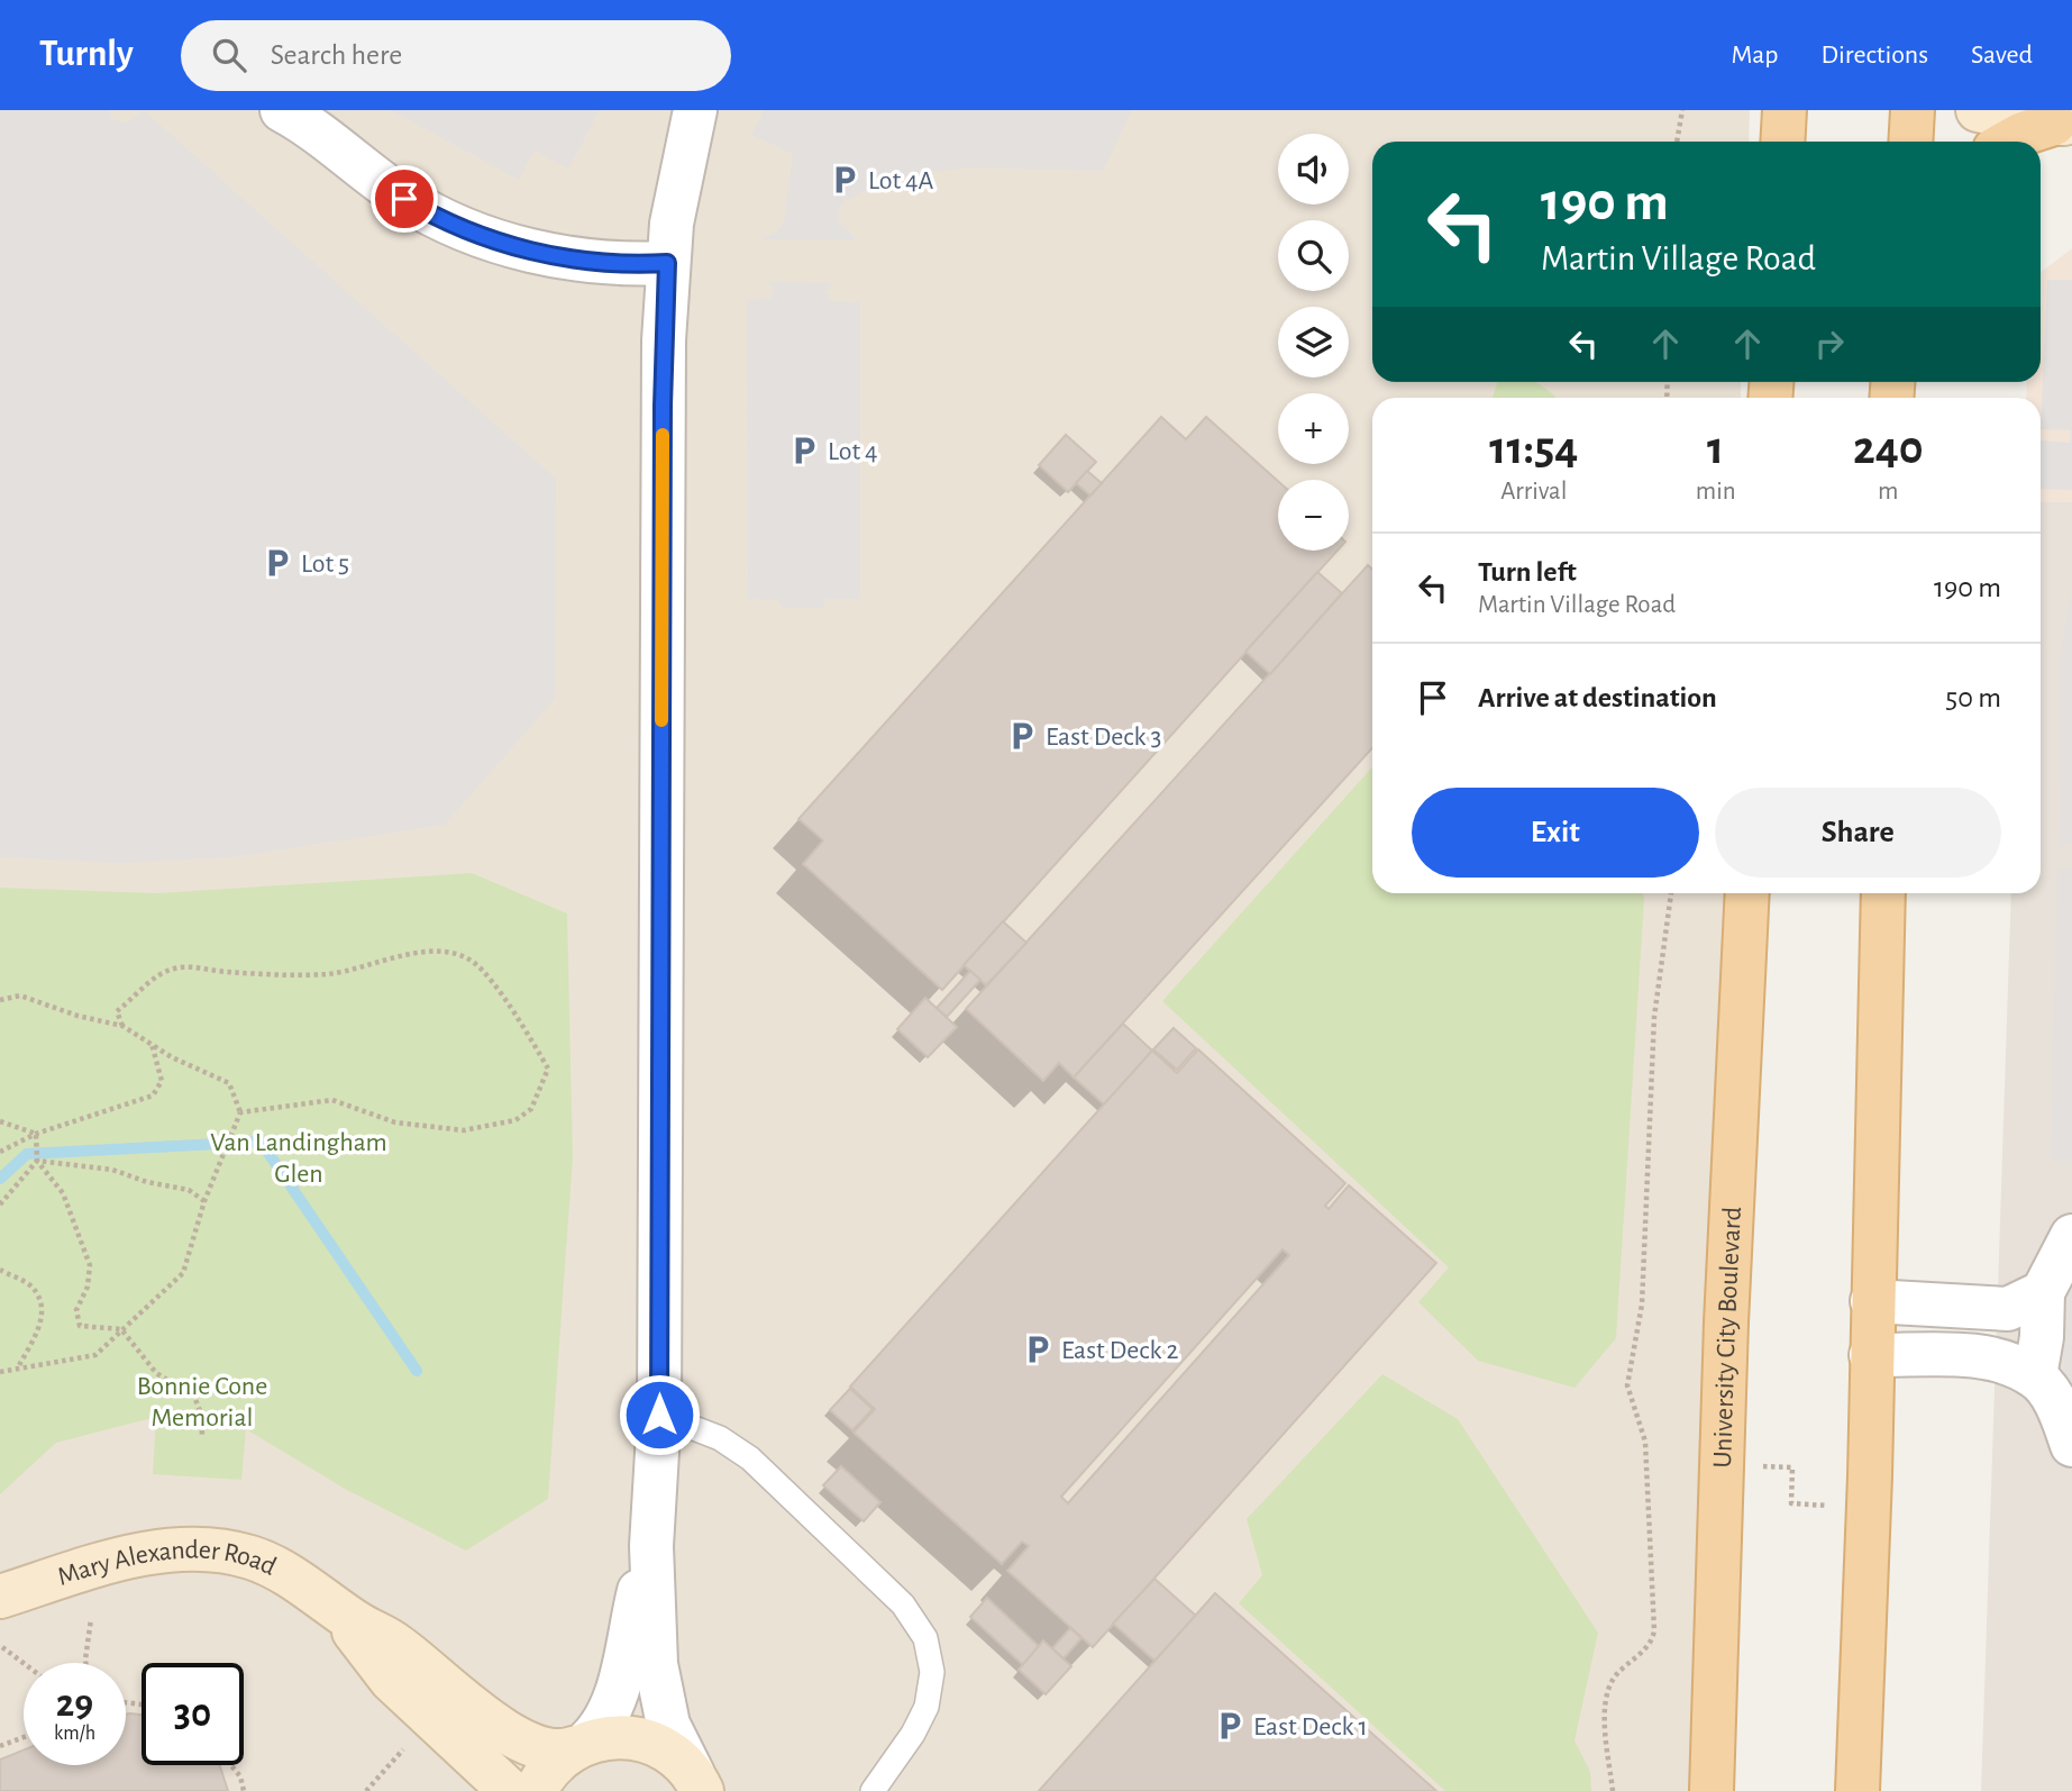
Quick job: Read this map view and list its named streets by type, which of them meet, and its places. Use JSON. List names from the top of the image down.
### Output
{
  "streets": {
    "main road": ["University City Boulevard"],
    "street": ["Mary Alexander Road"]
  },
  "parks": ["Van Landingham Glen", "Bonnie Cone Memorial"],
  "places": {
    "parking": [
      "Lot 4A",
      "Lot 4",
      "Lot 5",
      "East Deck 3",
      "East Deck 2",
      "East Deck 1"
    ]
  },
  "page": {
    "header": "Turnly",
    "search": "Search here",
    "nav": ["Map", "Directions", "Saved"],
    "map_buttons": ["+", "−"],
    "turn": ["190 m", "Martin Village Road"],
    "eta": [
      "11:54",
      "Arrival",
      "1",
      "min",
      "240",
      "m"
    ],
    "list": [
      {
        "name": "Turn left",
        "note": "Martin Village Road",
        "value": "190 m"
      },
      {
        "name": "Arrive at destination",
        "value": "50 m"
      }
    ],
    "buttons": ["Exit", "Share"],
    "speed": "29 km/h",
    "limit": "30"
  }
}
